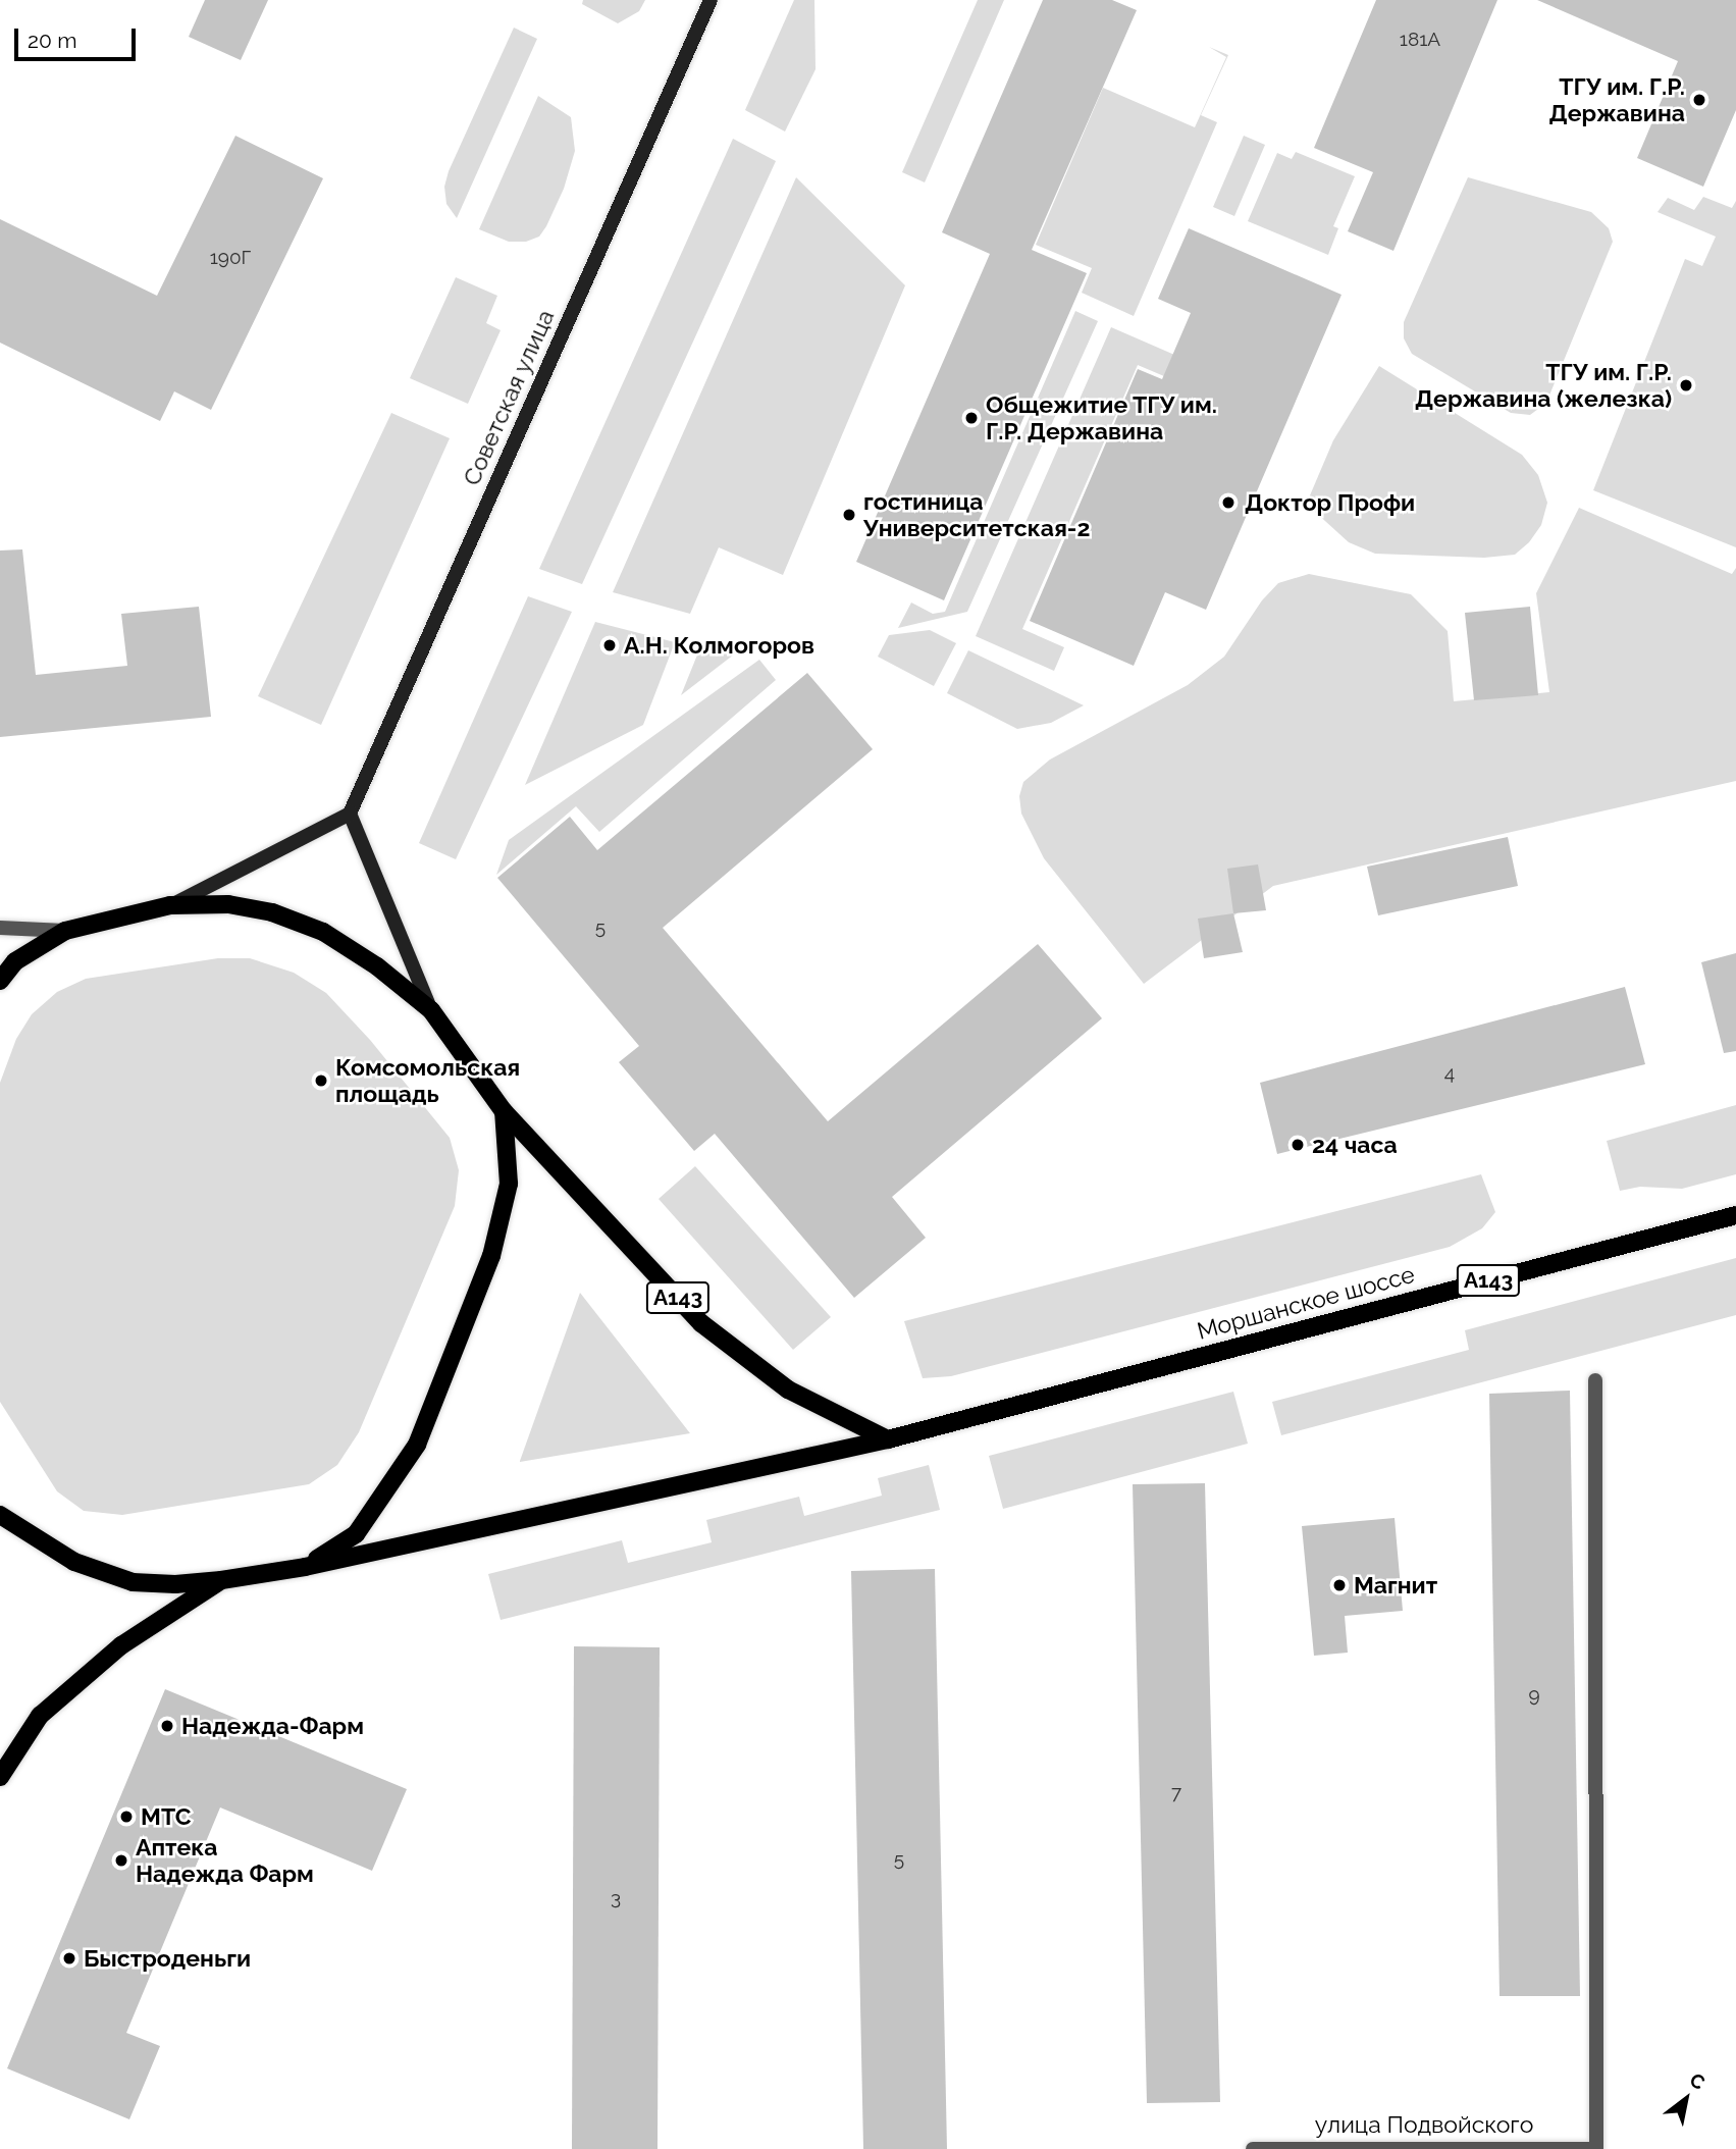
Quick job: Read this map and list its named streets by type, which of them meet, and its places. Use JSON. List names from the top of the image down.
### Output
{
  "streets": {
    "main road": ["Советская улица", "А143", "Моршанское шоссе"],
    "street": ["улица Подвойского"]
  },
  "crossings": [
    ["А143", "Моршанское шоссе"]
  ],
  "places": [
    "ТГУ им. Г.Р. Державина",
    "ТГУ им. Г.Р. Державина (железка)",
    "Общежитие ТГУ им. Г.Р. Державина",
    "Доктор Профи",
    "гостиница Университетская-2",
    "А.Н. Колмогоров",
    "Комсомольская площадь",
    "24 часа",
    "Магнит",
    "Надежда-Фарм",
    "МТС",
    "Аптека Надежда Фарм",
    "Быстроденьги"
  ],
  "house_numbers": [
    "181А",
    "190Г",
    "5",
    "4",
    "9",
    "7",
    "5",
    "3"
  ],
  "scale_bar": "20 m",
  "north": "top right"
}
